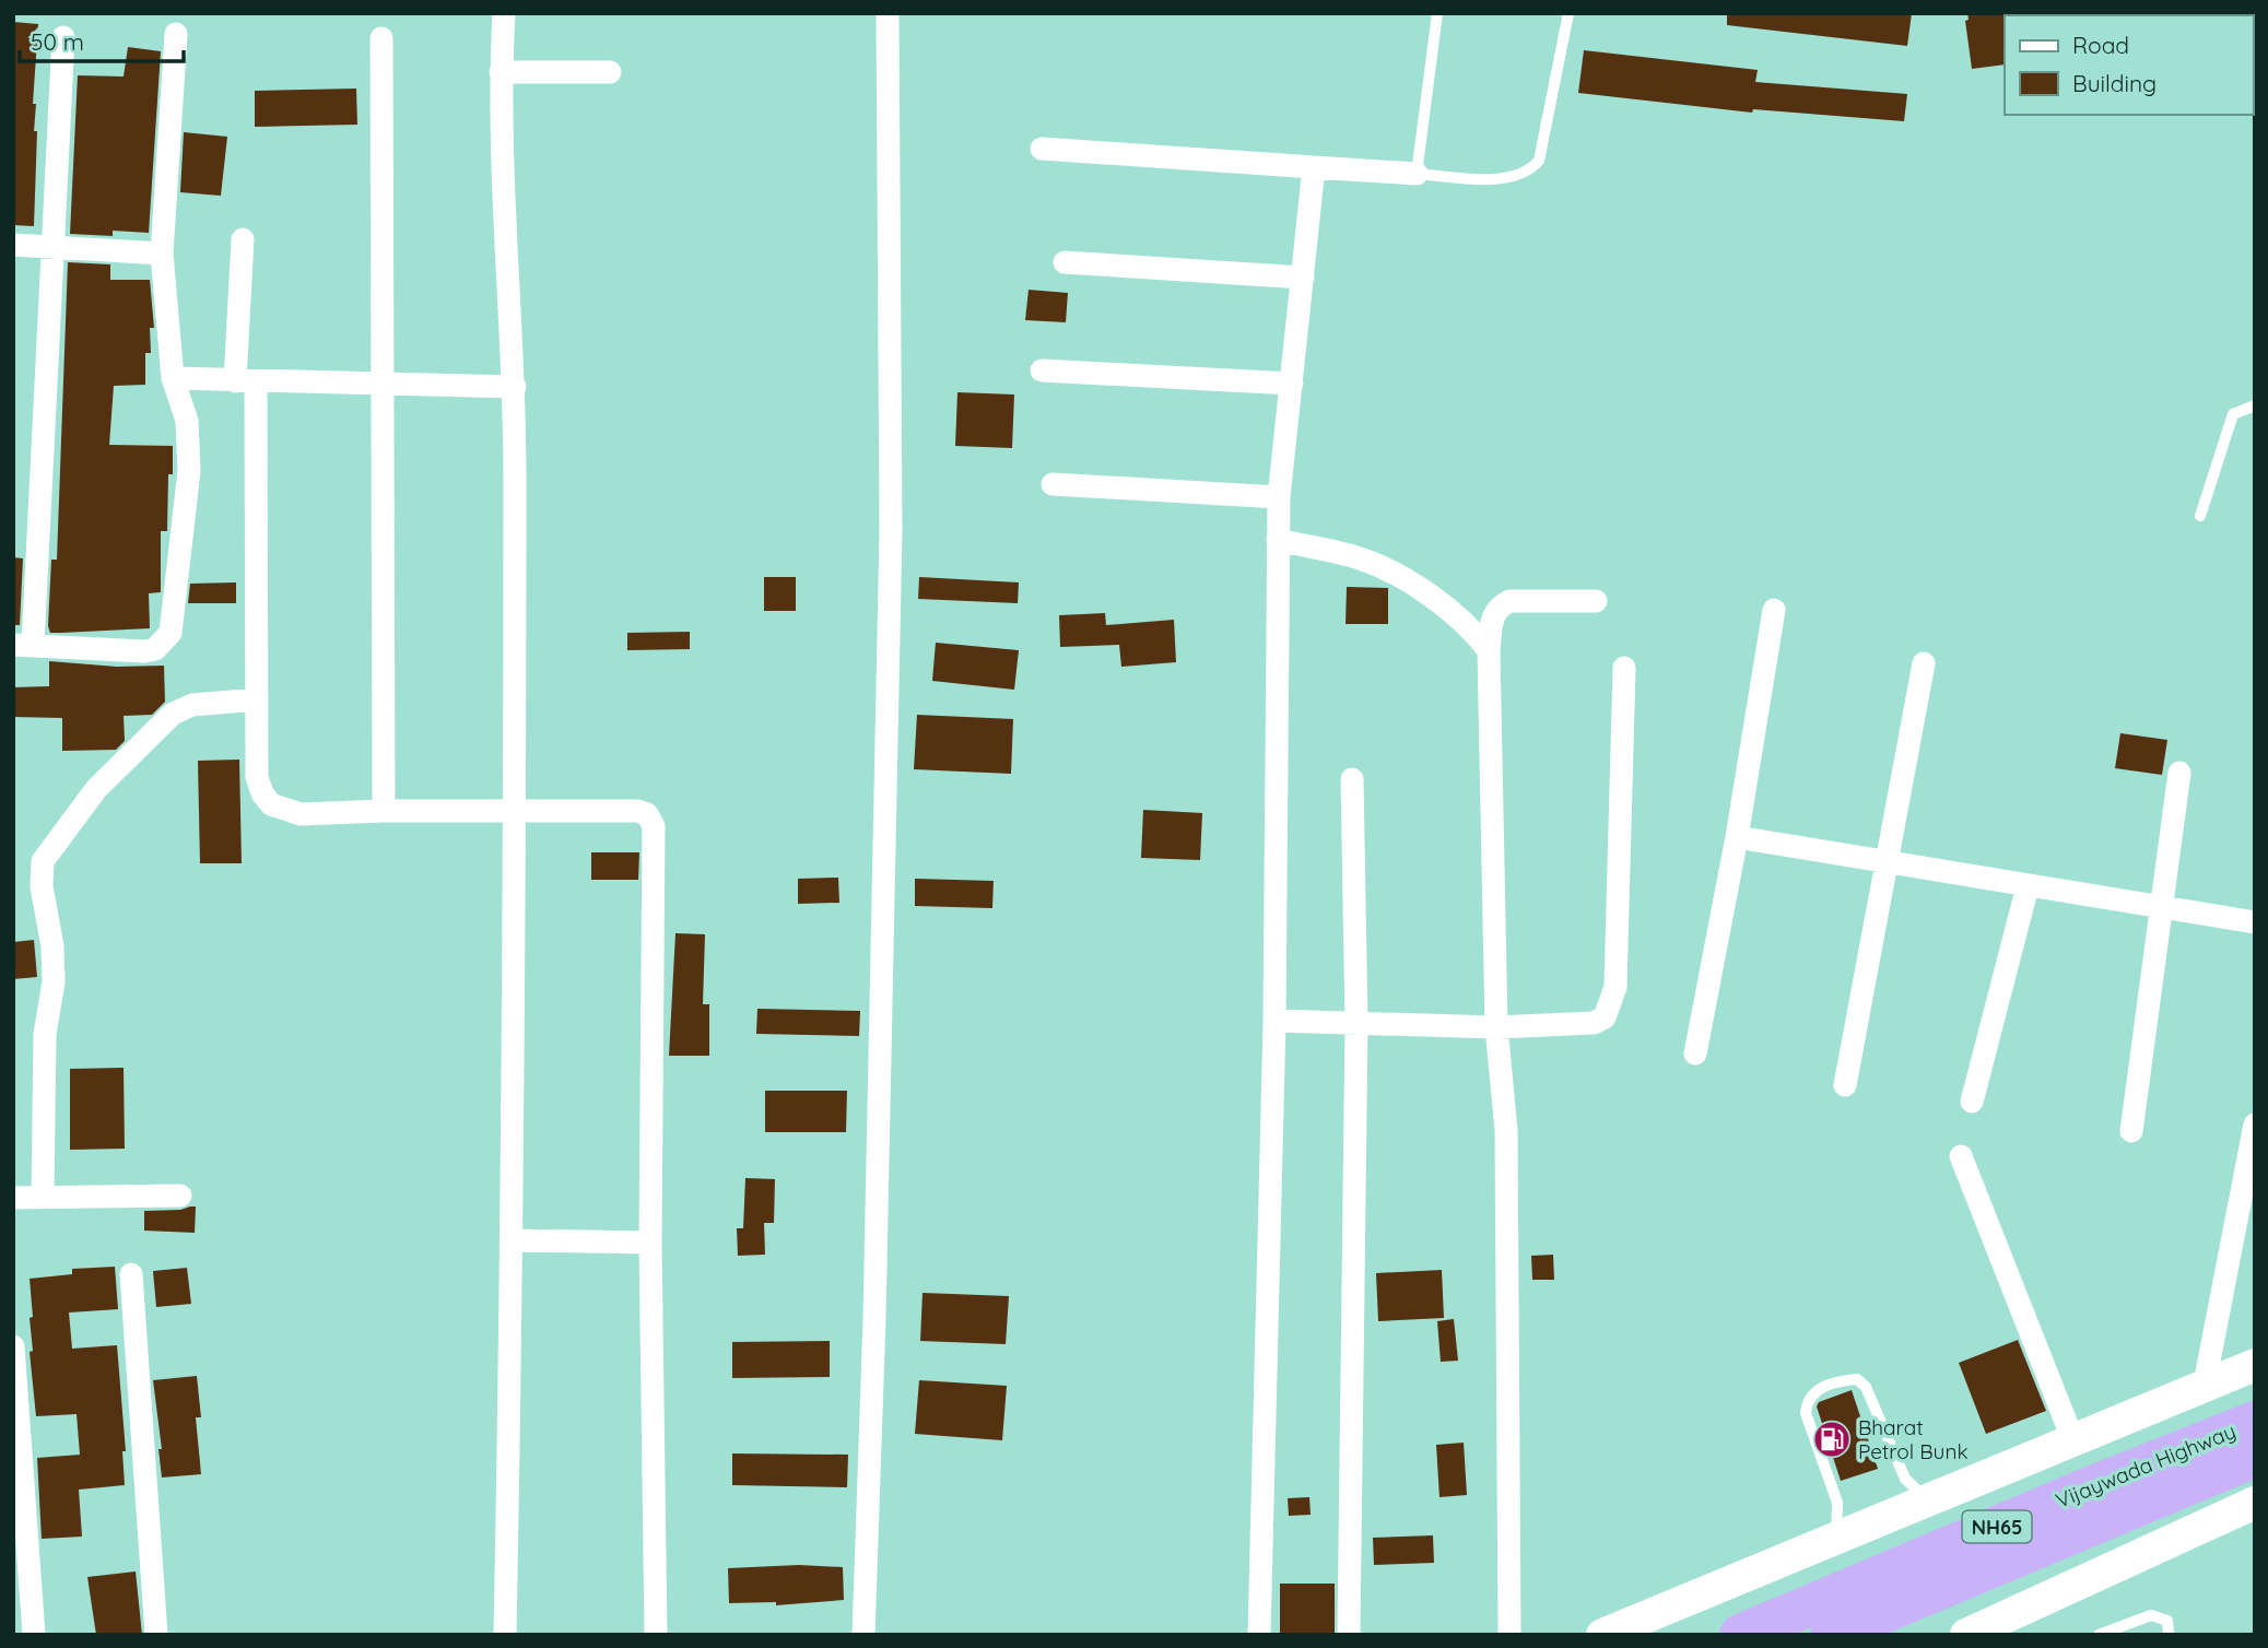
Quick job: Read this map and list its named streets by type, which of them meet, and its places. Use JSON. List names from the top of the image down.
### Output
{
  "streets": {
    "highway": ["Vijaywada Highway", "NH65"]
  },
  "places": {
    "fuel station": ["Bharat Petrol Bunk"]
  },
  "legend": ["Road", "Building"],
  "scale_bar": "50 m"
}
